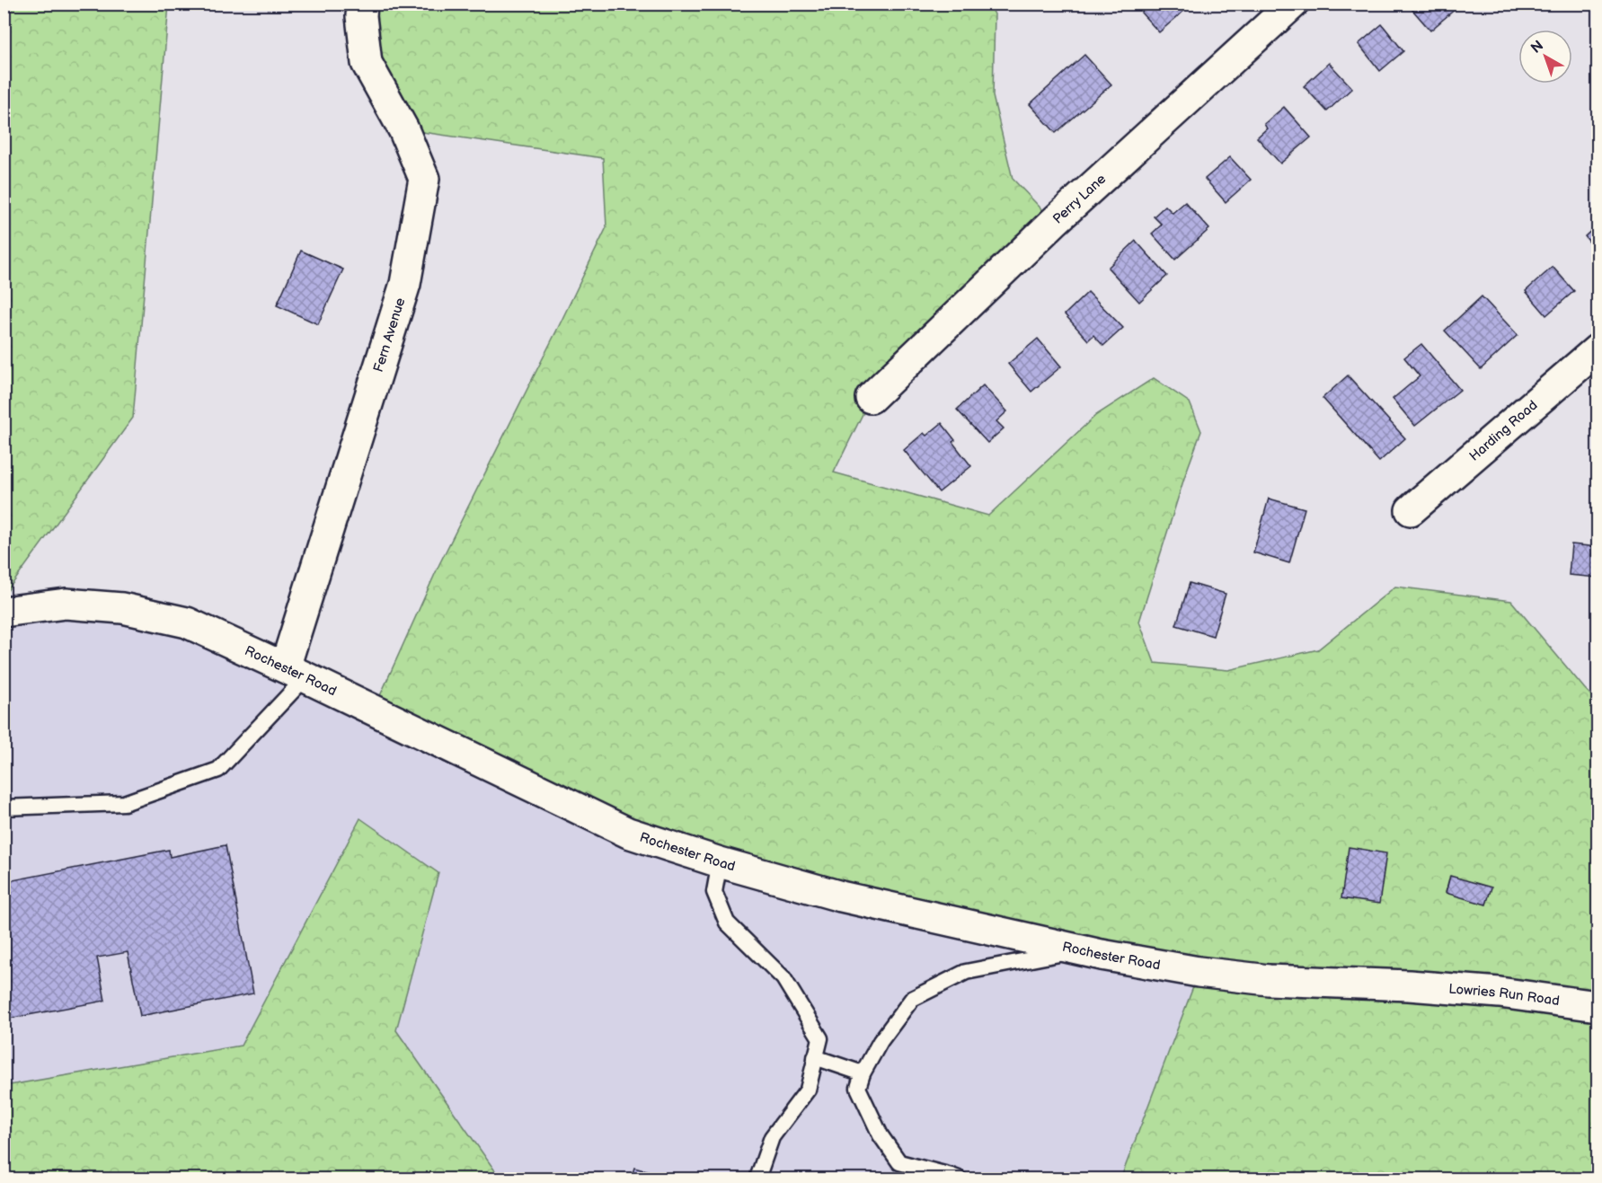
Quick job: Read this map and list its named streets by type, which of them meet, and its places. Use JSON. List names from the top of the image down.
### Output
{
  "streets": {
    "street": [
      "Perry Lane",
      "Fern Avenue",
      "Harding Road",
      "Rochester Road",
      "Lowries Run Road"
    ]
  },
  "crossings": [
    ["Fern Avenue", "Rochester Road"],
    ["Rochester Road", "Lowries Run Road"]
  ],
  "north": "top left"
}
